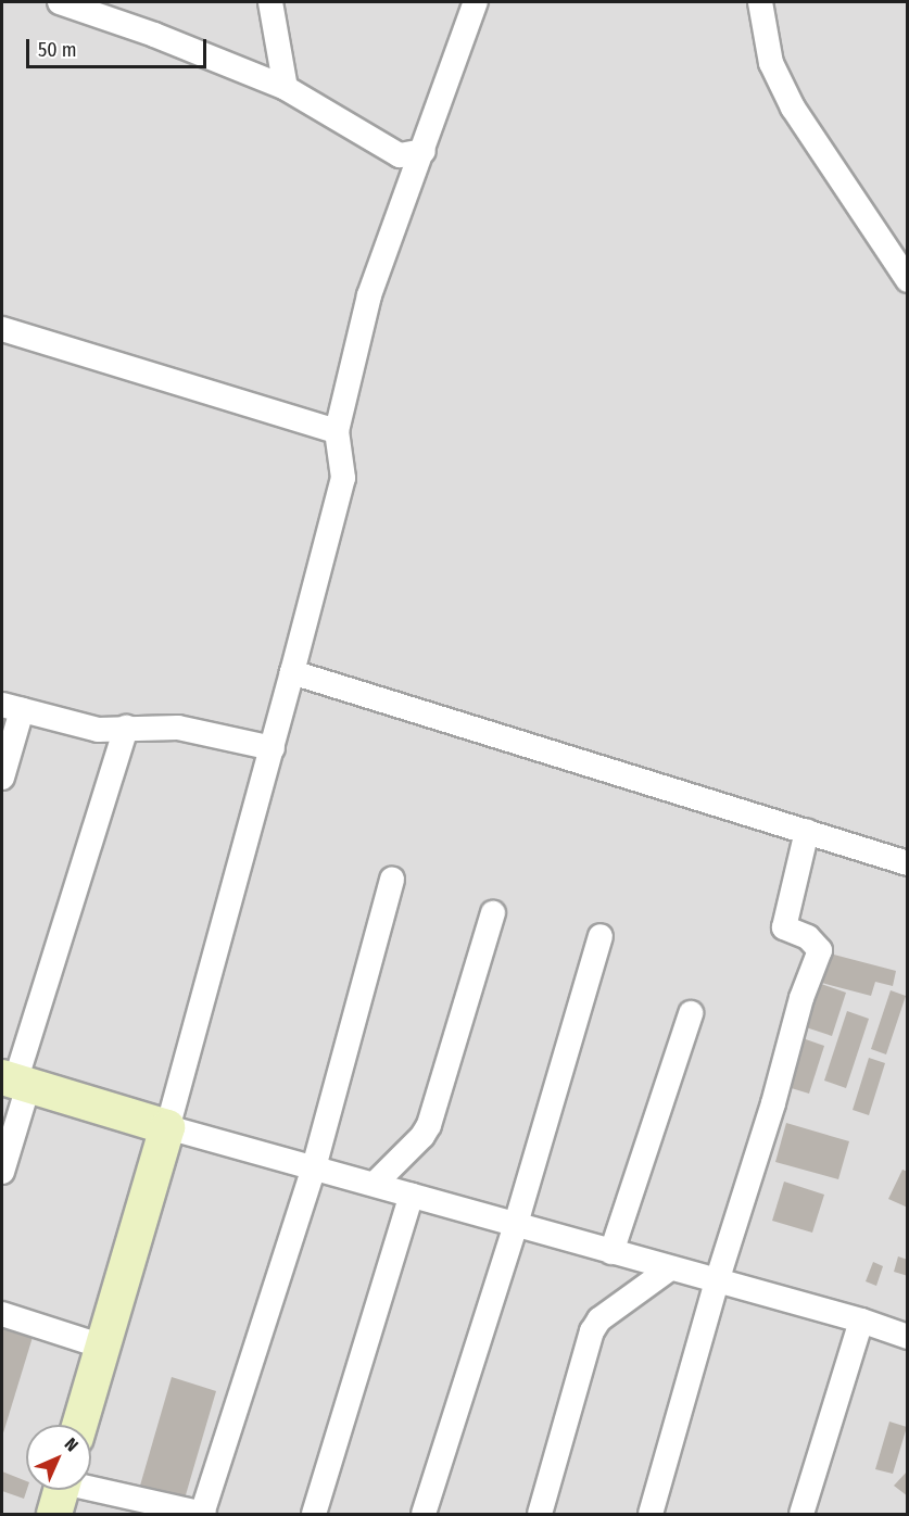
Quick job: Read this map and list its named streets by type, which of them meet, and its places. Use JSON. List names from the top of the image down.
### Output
{
  "scale_bar": "50 m",
  "north": "top right"
}
